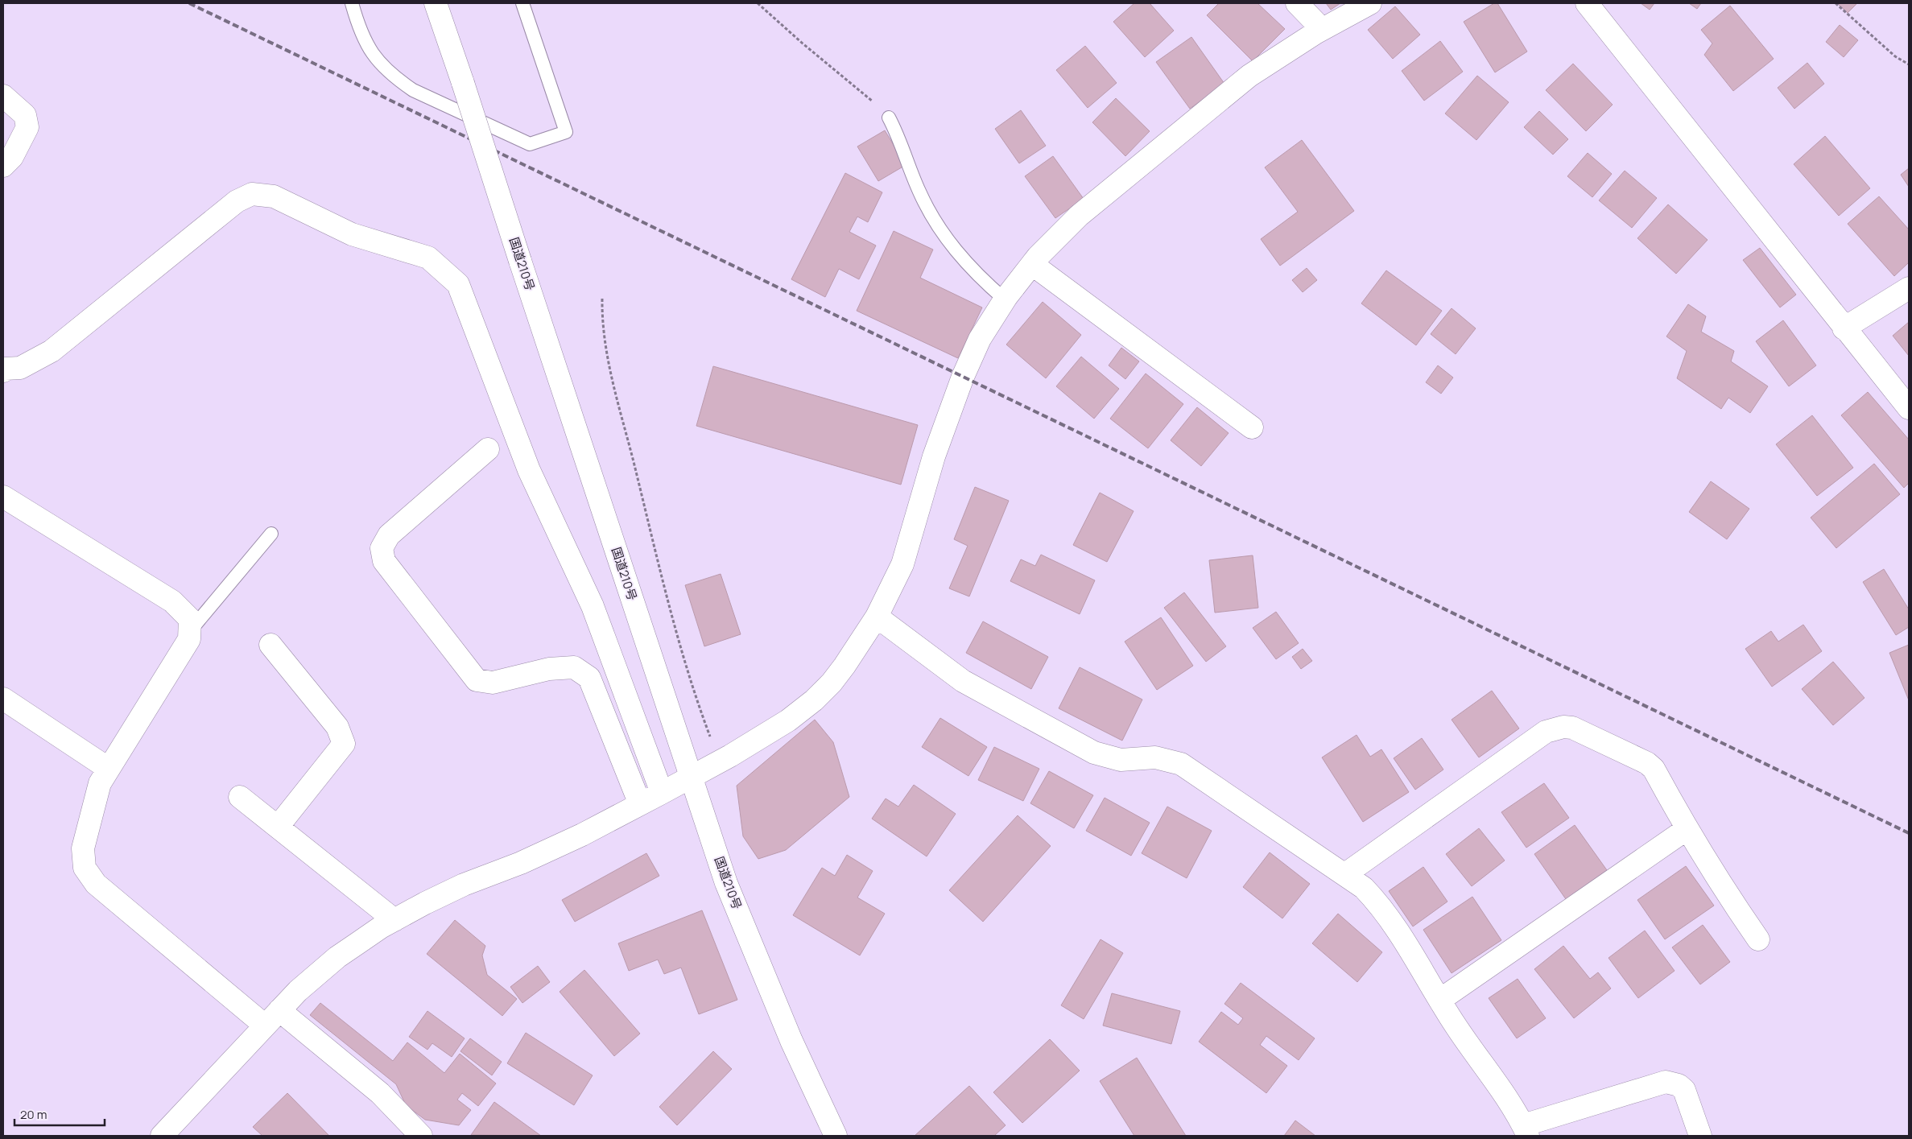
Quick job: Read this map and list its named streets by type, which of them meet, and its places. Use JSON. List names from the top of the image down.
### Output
{
  "streets": {
    "main road": ["国道210号"]
  },
  "scale_bar": "20 m"
}
